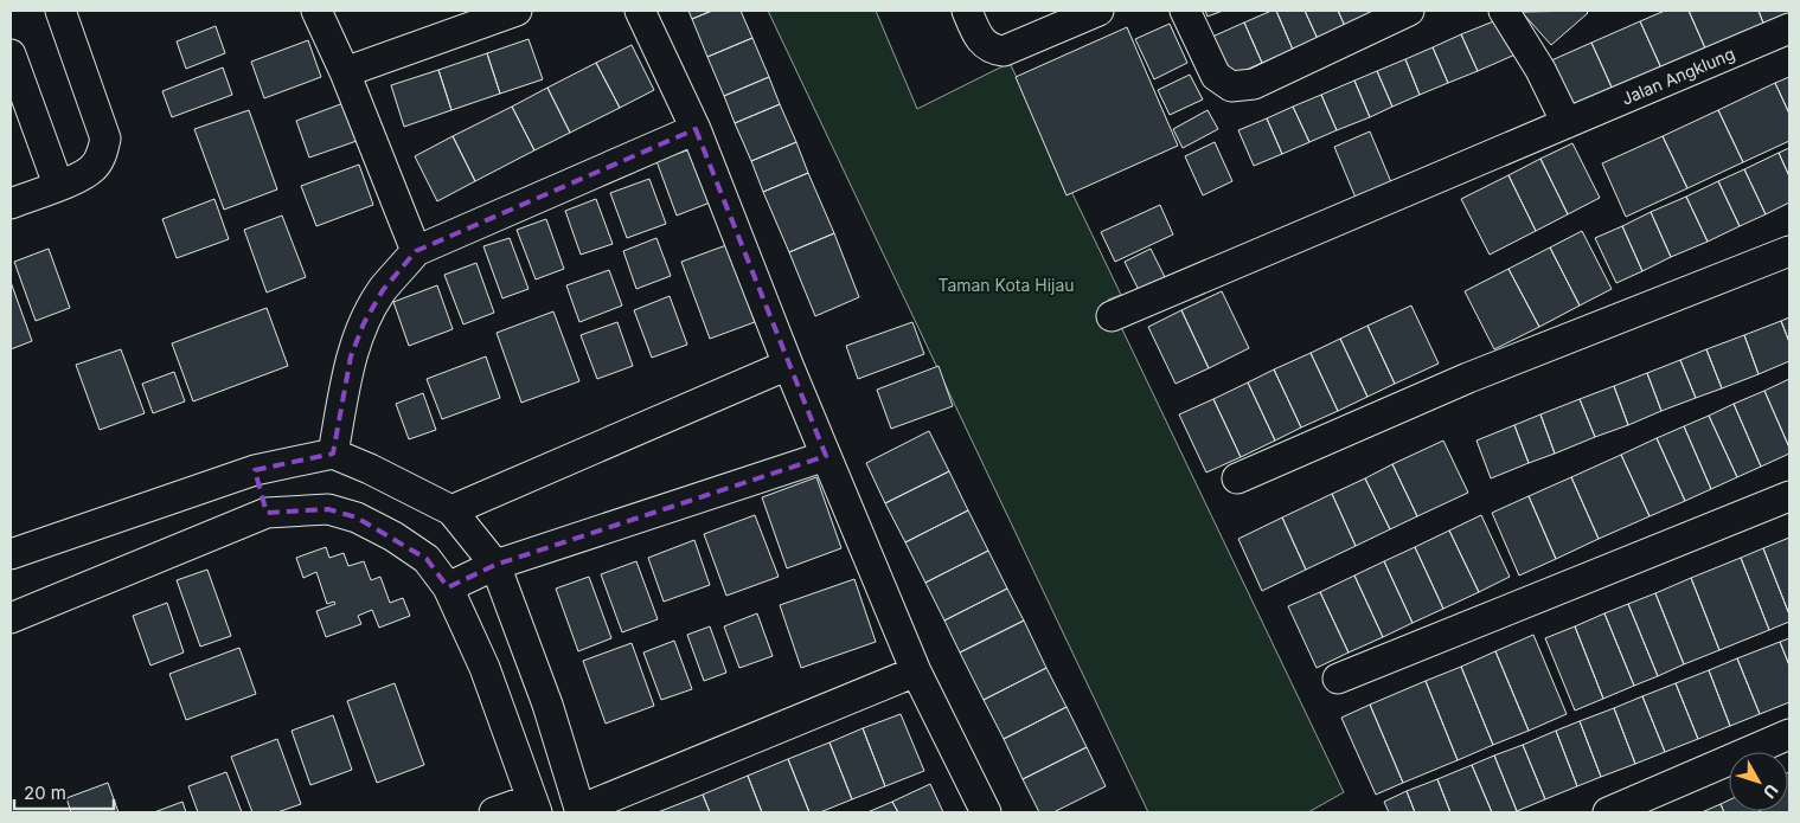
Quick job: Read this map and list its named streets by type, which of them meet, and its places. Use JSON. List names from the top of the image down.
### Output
{
  "streets": {
    "street": ["Jalan Angklung"]
  },
  "parks": ["Taman Kota Hijau"],
  "scale_bar": "20 m",
  "north": "bottom right"
}
